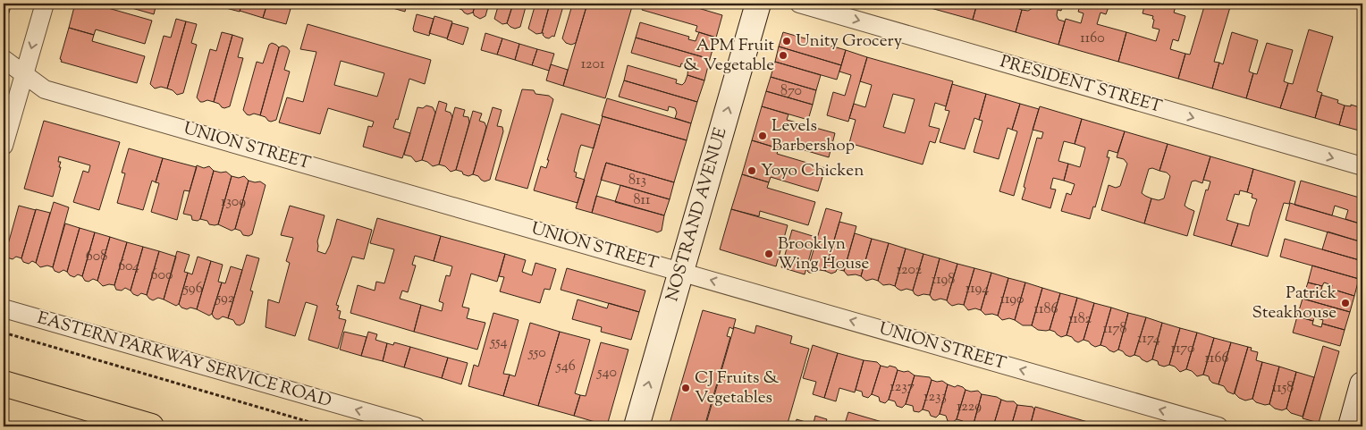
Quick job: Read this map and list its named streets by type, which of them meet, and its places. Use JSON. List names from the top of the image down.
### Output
{
  "streets": {
    "main road": ["NOSTRAND AVENUE"],
    "street": ["PRESIDENT STREET", "UNION STREET", "EASTERN PARKWAY SERVICE ROAD"]
  },
  "crossings": [
    ["UNION STREET", "NOSTRAND AVENUE"]
  ],
  "one_way": [
    "PRESIDENT STREET",
    "UNION STREET",
    "NOSTRAND AVENUE",
    "EASTERN PARKWAY SERVICE ROAD"
  ],
  "places": [
    "Unity Grocery",
    "APM Fruit & Vegetable",
    "Levels Barbershop",
    "Yoyo Chicken",
    "Brooklyn Wing House",
    "Patrick Steakhouse",
    "CJ Fruits & Vegetables"
  ],
  "house_numbers": [
    "1160",
    "1201",
    "870",
    "813",
    "811",
    "1309",
    "608",
    "604",
    "1202",
    "600",
    "1198",
    "596",
    "1194",
    "592",
    "1190",
    "1186",
    "1182",
    "1178",
    "1174",
    "554",
    "1170",
    "550",
    "1166",
    "546",
    "540",
    "1237",
    "1158",
    "1233",
    "1229"
  ]
}
